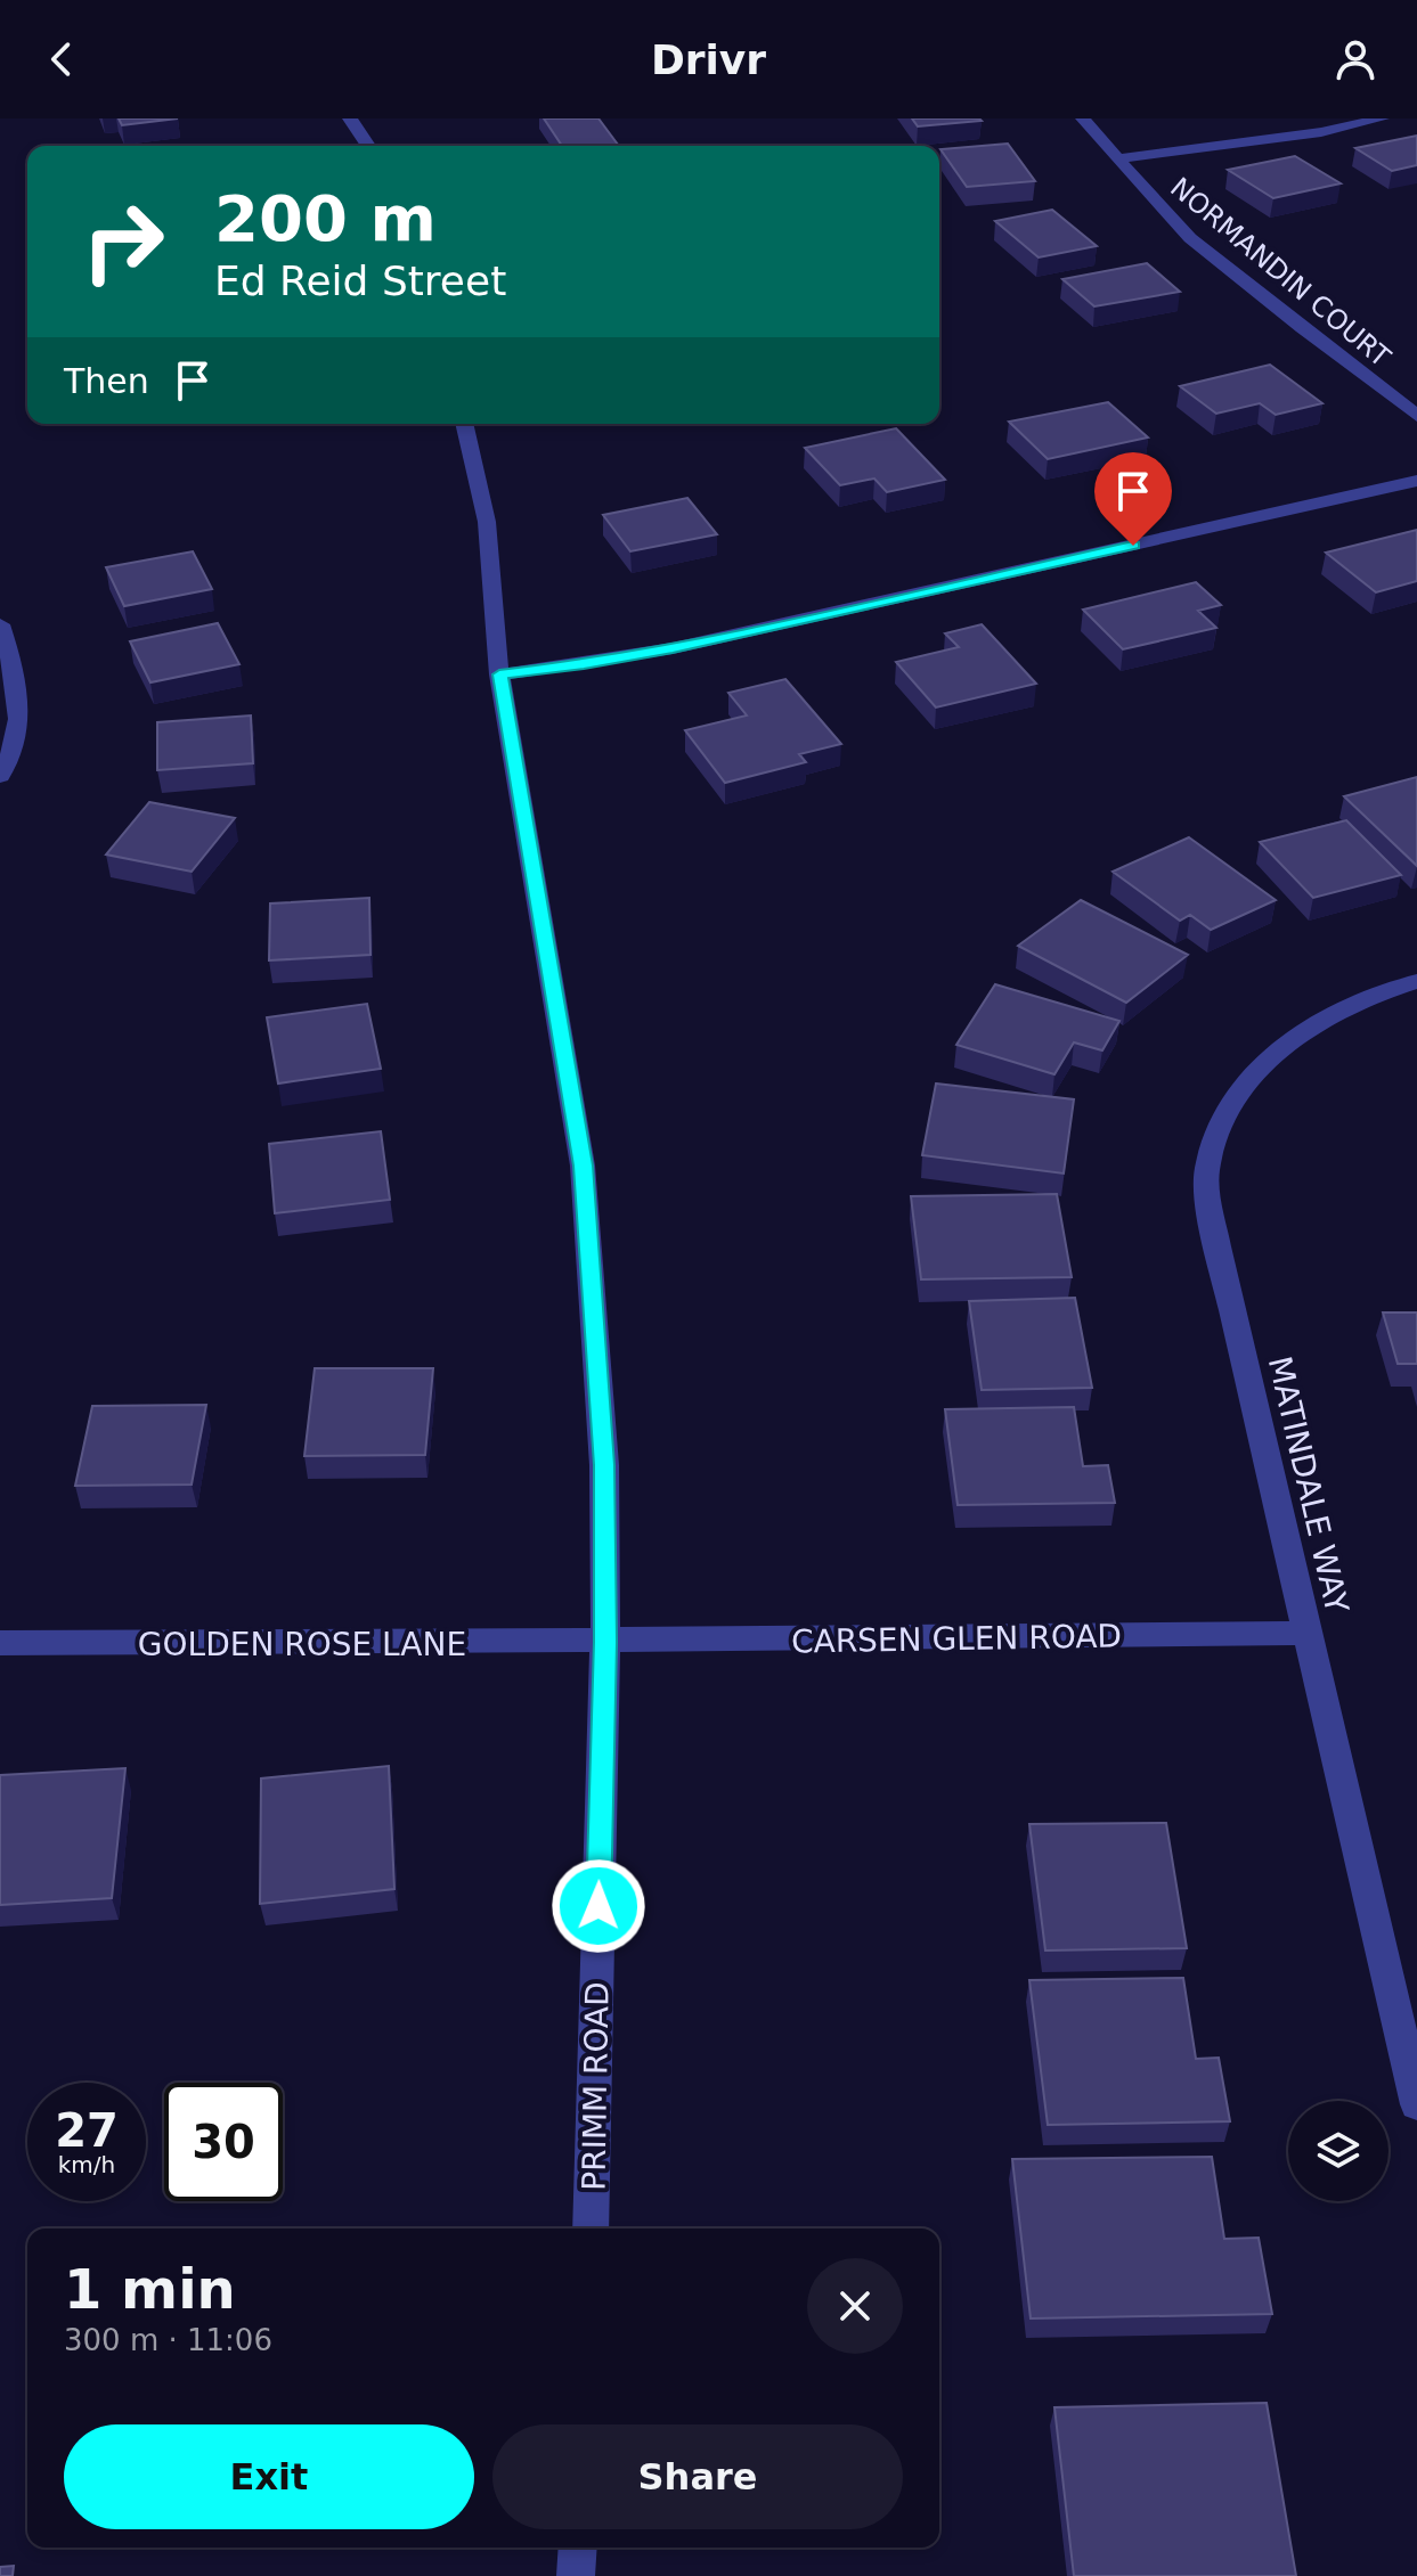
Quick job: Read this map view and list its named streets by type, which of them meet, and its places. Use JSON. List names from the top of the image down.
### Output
{
  "streets": {
    "street": [
      "NORMANDIN COURT",
      "MATINDALE WAY",
      "CARSEN GLEN ROAD",
      "GOLDEN ROSE LANE",
      "PRIMM ROAD"
    ]
  },
  "crossings": [
    ["MATINDALE WAY", "CARSEN GLEN ROAD"],
    ["CARSEN GLEN ROAD", "GOLDEN ROSE LANE"],
    ["CARSEN GLEN ROAD", "PRIMM ROAD"],
    ["GOLDEN ROSE LANE", "PRIMM ROAD"]
  ],
  "page": {
    "header": "Drivr",
    "turn": ["200 m", "Ed Reid Street"],
    "then": "Then",
    "speed": "27 km/h",
    "limit": "30",
    "heading": ["1 min", "300 m · 11:06"],
    "buttons": ["Exit", "Share"]
  }
}
